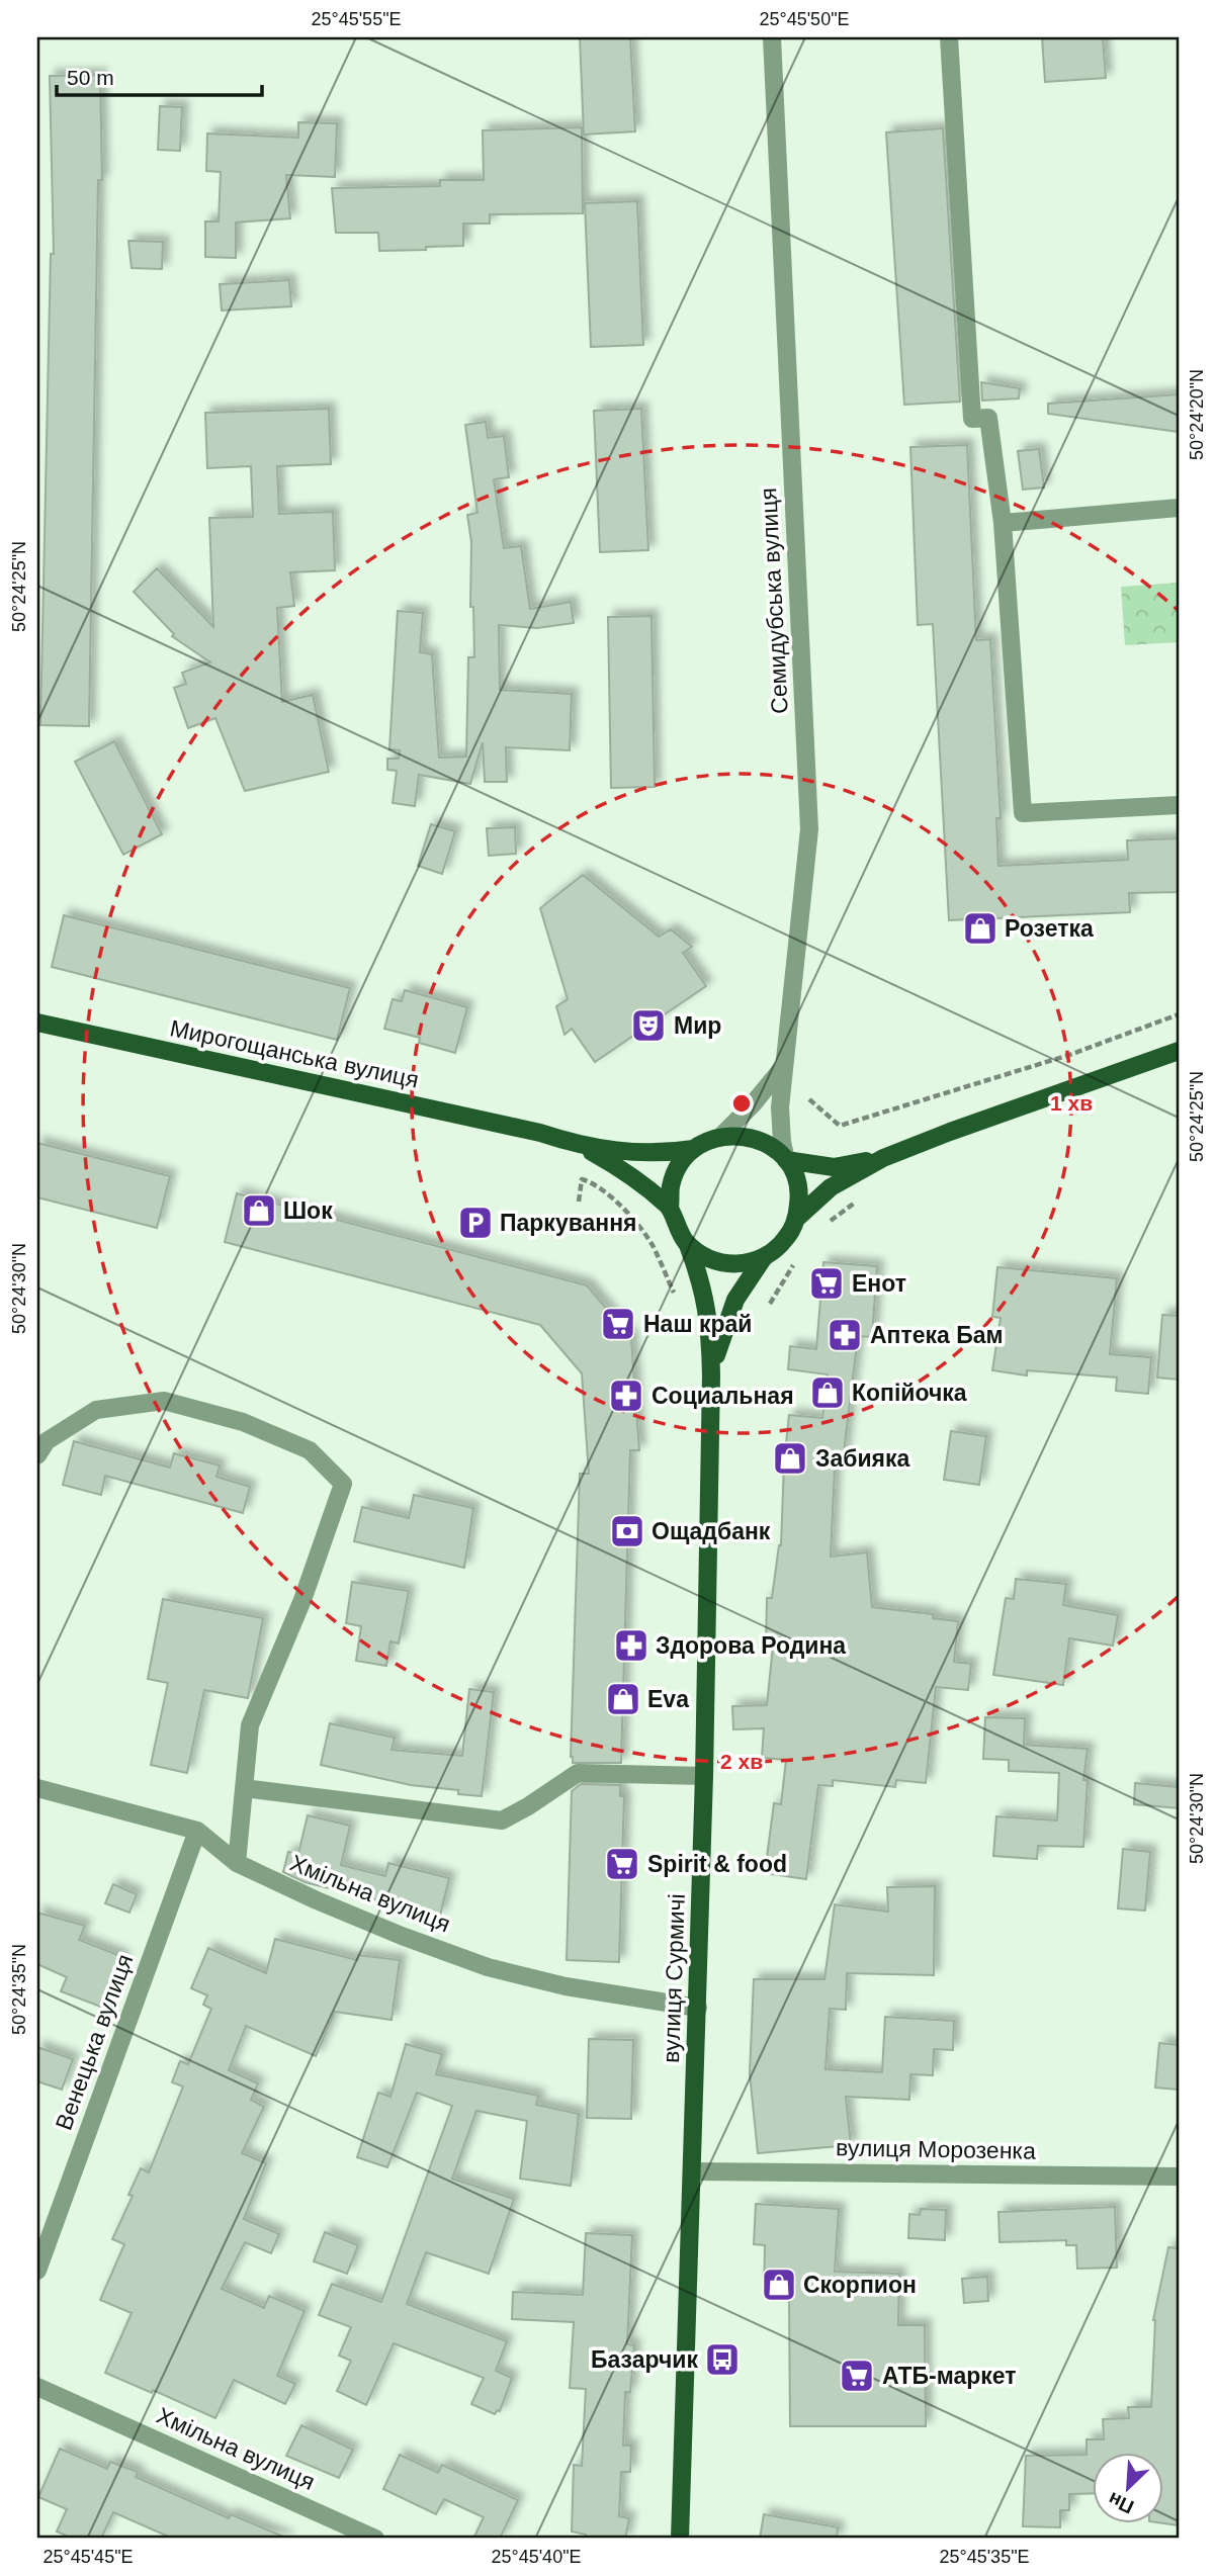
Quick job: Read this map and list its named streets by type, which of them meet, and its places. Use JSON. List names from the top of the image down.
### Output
{
  "streets": {
    "main road": ["Мирогощанська вулиця", "вулиця Сурмичі"],
    "street": [
      "Семидубська вулиця",
      "Хмільна вулиця",
      "Венецька вулиця",
      "вулиця Морозенка"
    ]
  },
  "crossings": [
    ["Хмільна вулиця", "вулиця Сурмичі"],
    ["Хмільна вулиця", "Венецька вулиця"],
    ["вулиця Сурмичі", "вулиця Морозенка"]
  ],
  "places": {
    "shop": [
      "Розетка",
      "Шок",
      "Копійочка",
      "Забияка",
      "Eva",
      "Скорпион"
    ],
    "theatre": ["Мир"],
    "parking": ["Паркування"],
    "supermarket": [
      "Енот",
      "Наш край",
      "Spirit & food",
      "АТБ-маркет"
    ],
    "pharmacy": ["Аптека Бам", "Социальная", "Здорова Родина"],
    "bank": ["Ощадбанк"],
    "bus stop": ["Базарчик"]
  },
  "scale_bar": "50 m",
  "north": "bottom left",
  "coordinates": [
    "25°45'55\"E",
    "25°45'50\"E",
    "50°24'20\"N",
    "50°24'25\"N",
    "50°24'30\"N",
    "50°24'35\"N",
    "25°45'45\"E",
    "25°45'40\"E",
    "25°45'35\"E"
  ],
  "rings": ["1 хв", "2 хв"]
}
